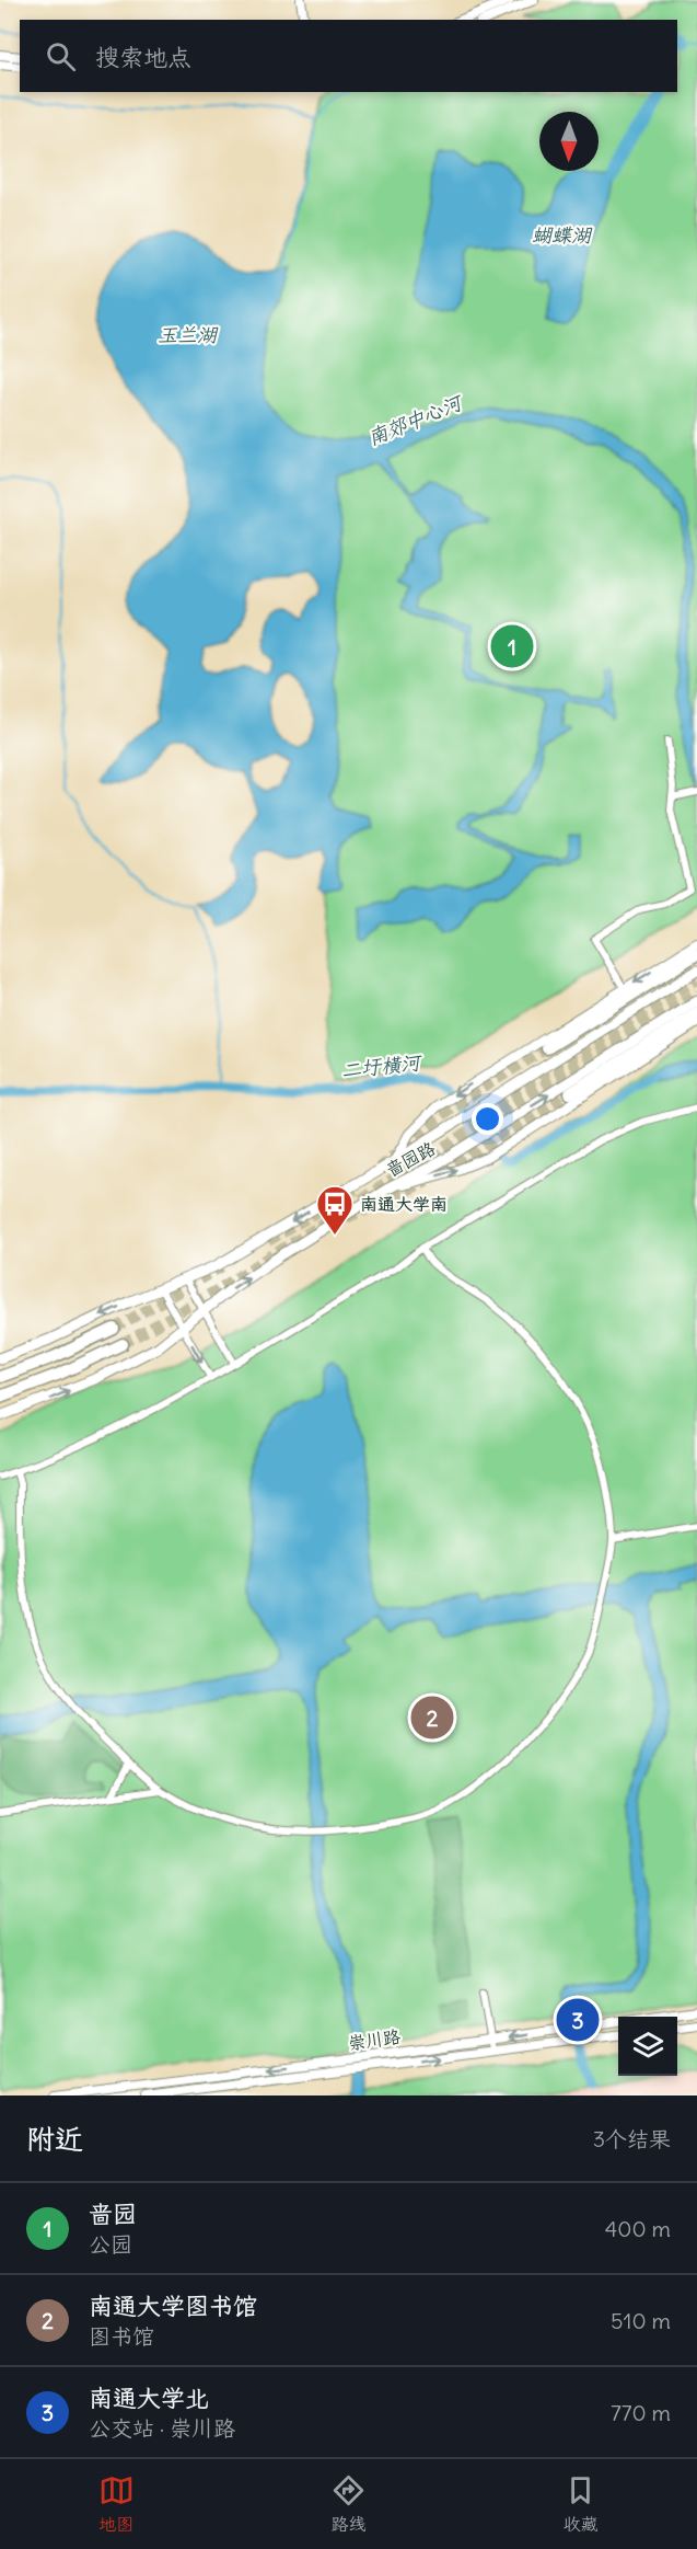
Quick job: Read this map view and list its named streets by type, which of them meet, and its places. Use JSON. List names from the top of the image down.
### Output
{
  "streets": {
    "main road": ["啬园路", "崇川路"]
  },
  "water": [
    "蝴蝶湖",
    "玉兰湖",
    "南郊中心河",
    "二圩横河"
  ],
  "places": {
    "bus stop": ["南通大学南"]
  },
  "north": "bottom",
  "page": {
    "search": "搜索地点",
    "pins": ["1", "2", "3"],
    "heading": ["附近", "3个结果"],
    "list": [
      {
        "mark": "1",
        "name": "啬园",
        "note": "公园",
        "value": "400 m"
      },
      {
        "mark": "2",
        "name": "南通大学图书馆",
        "note": "图书馆",
        "value": "510 m"
      },
      {
        "mark": "3",
        "name": "南通大学北",
        "note": "公交站 · 崇川路",
        "value": "770 m"
      }
    ],
    "nav": ["地图", "路线", "收藏"]
  }
}
